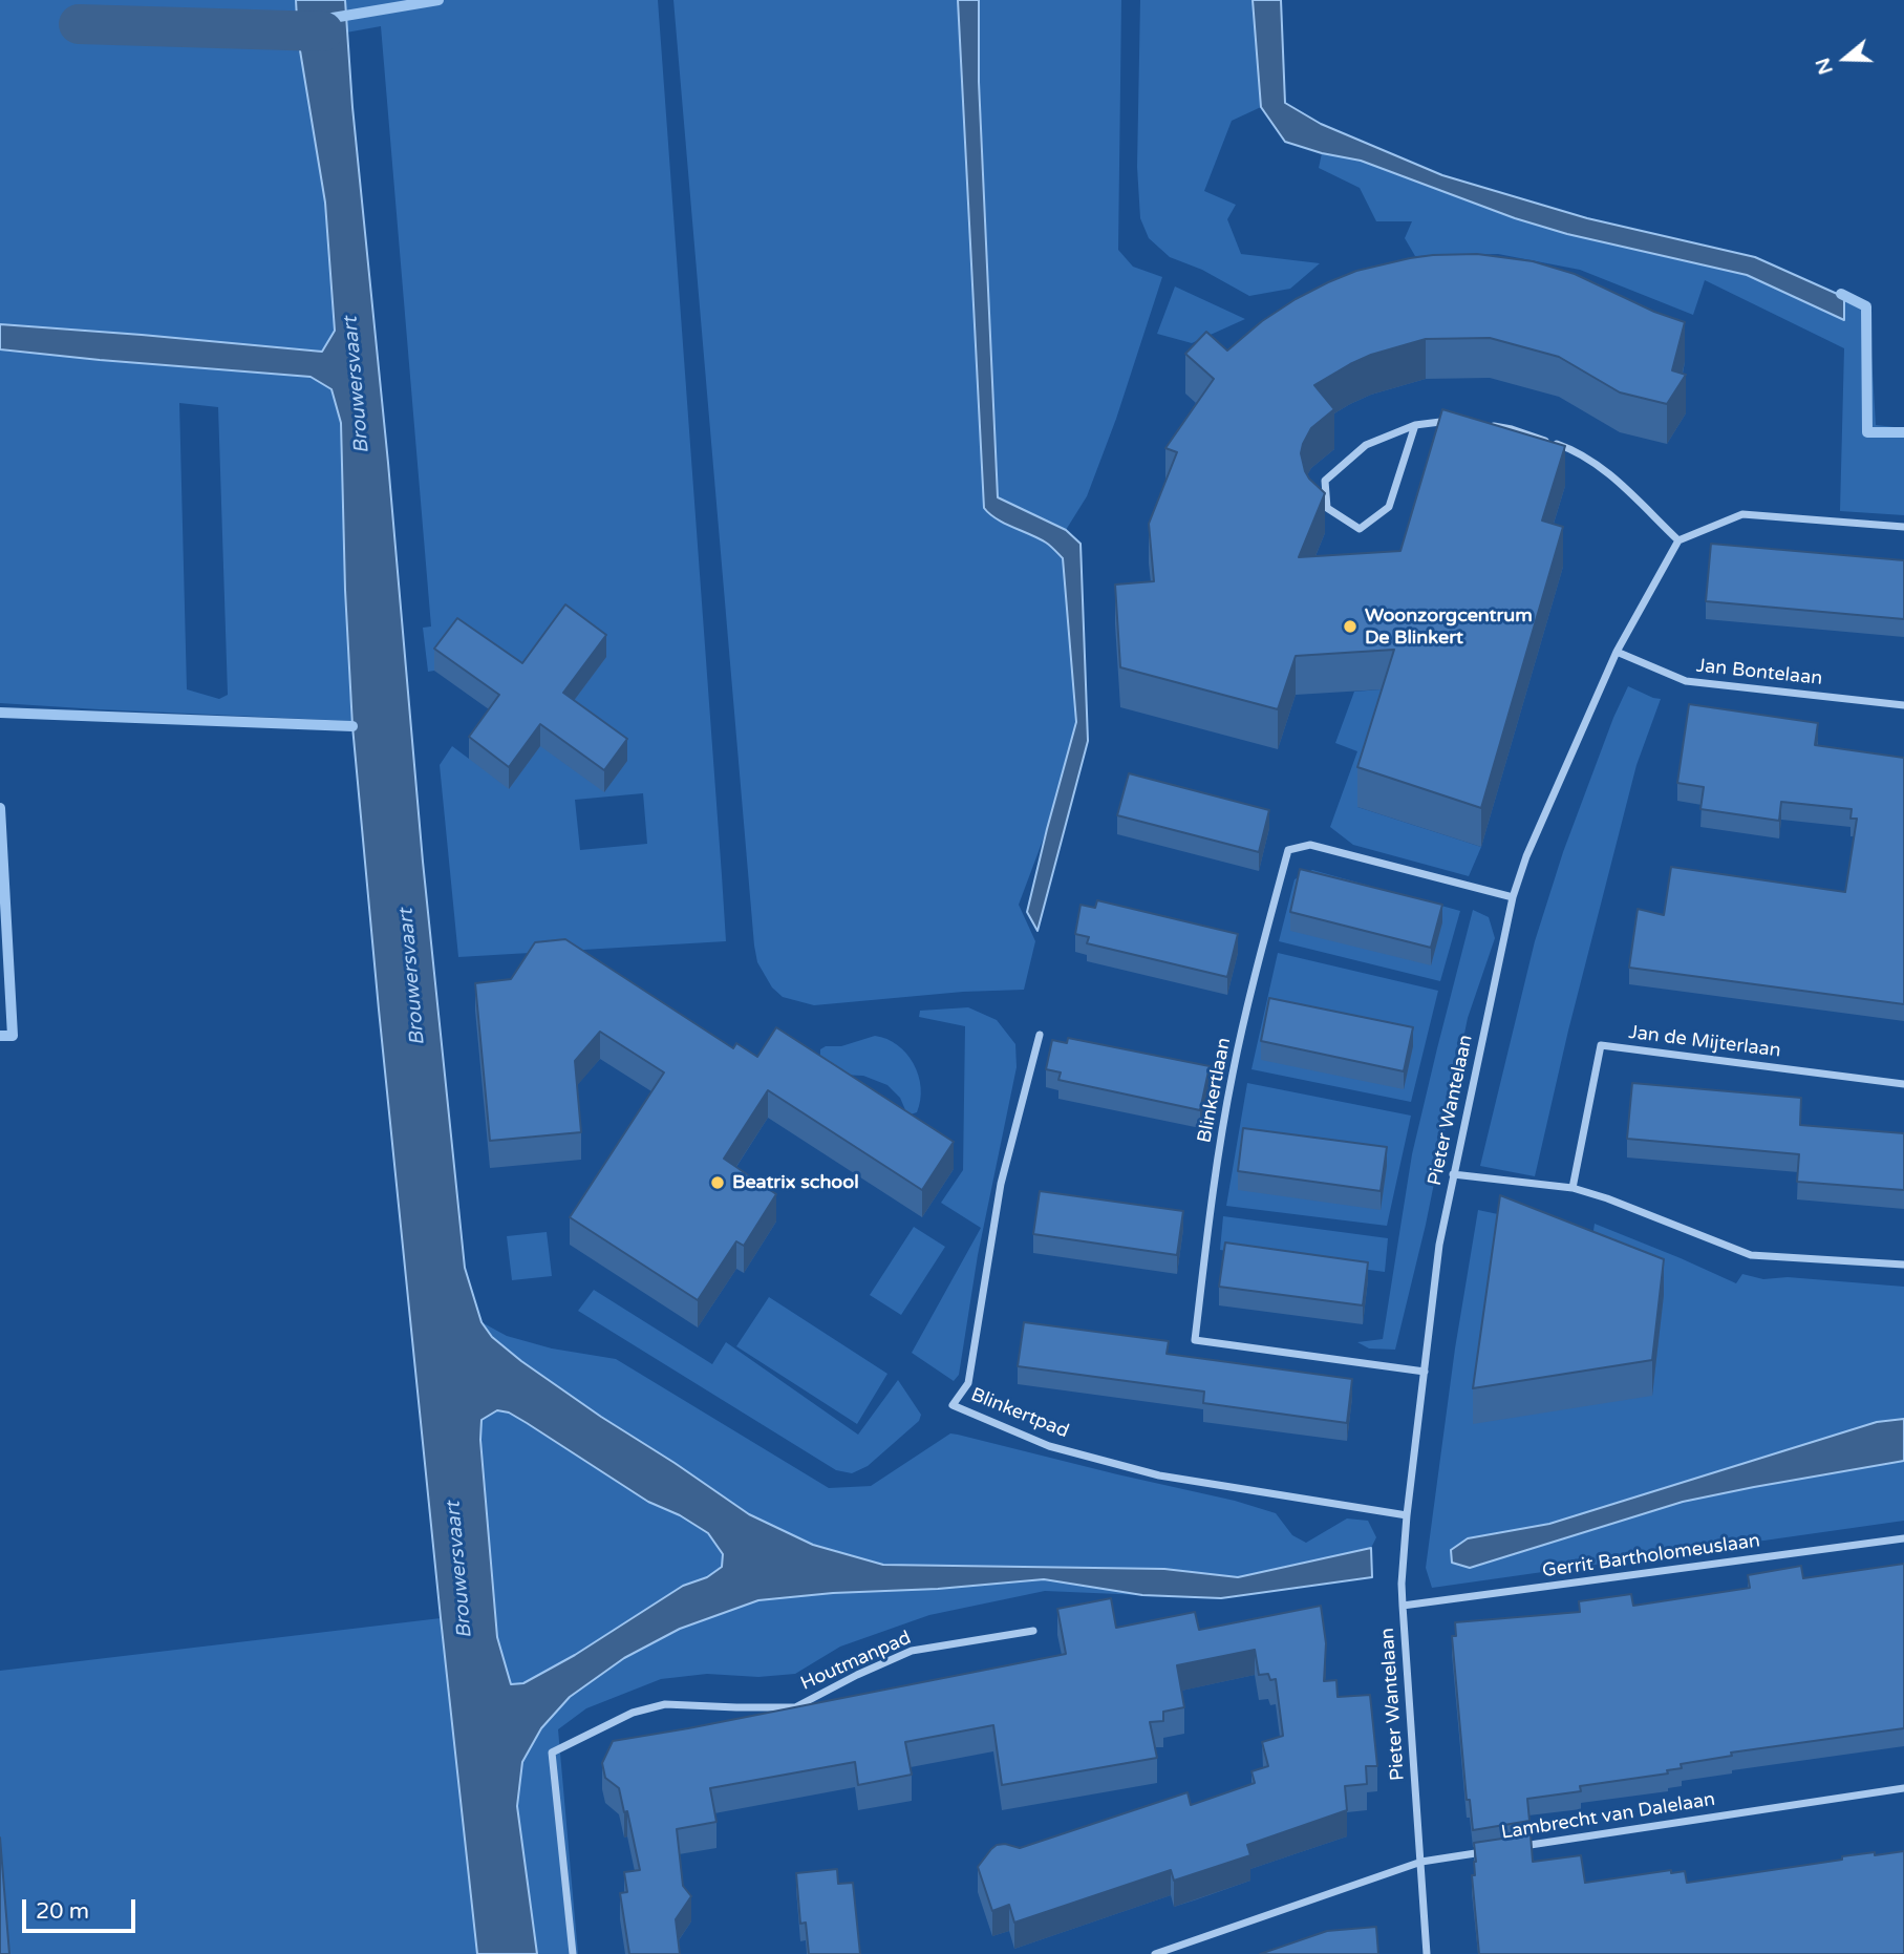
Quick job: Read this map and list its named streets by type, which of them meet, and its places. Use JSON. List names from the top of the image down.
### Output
{
  "streets": {
    "street": [
      "Jan Bontelaan",
      "Jan de Mijterlaan",
      "Blinkertlaan",
      "Pieter Wantelaan",
      "Blinkertpad",
      "Gerrit Bartholomeuslaan",
      "Houtmanpad",
      "Lambrecht van Dalelaan"
    ]
  },
  "crossings": [
    ["Jan Bontelaan", "Pieter Wantelaan"],
    ["Blinkertlaan", "Pieter Wantelaan"],
    ["Pieter Wantelaan", "Blinkertpad"],
    ["Pieter Wantelaan", "Gerrit Bartholomeuslaan"],
    ["Pieter Wantelaan", "Lambrecht van Dalelaan"]
  ],
  "water": ["Brouwersvaart"],
  "places": ["Woonzorgcentrum De Blinkert", "Beatrix school"],
  "scale_bar": "20 m",
  "north": "left"
}
